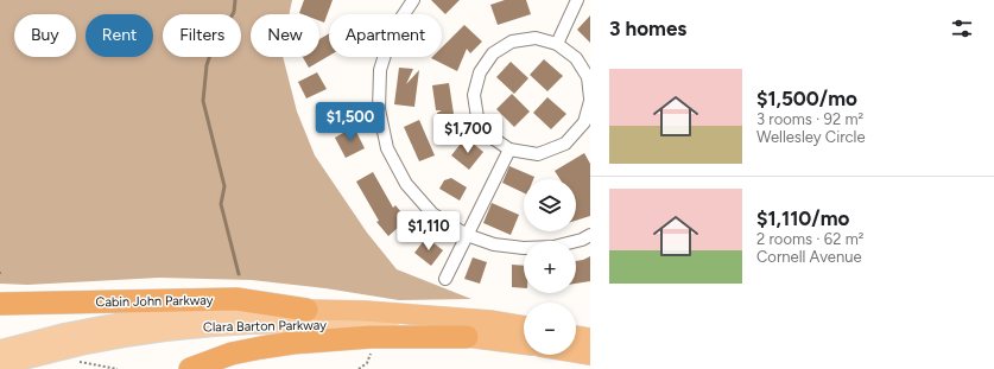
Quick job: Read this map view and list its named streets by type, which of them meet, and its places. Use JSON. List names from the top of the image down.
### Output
{
  "streets": {
    "highway": ["Cabin John Parkway", "Clara Barton Parkway"]
  },
  "crossings": [
    ["Cabin John Parkway", "Clara Barton Parkway"]
  ],
  "page": {
    "heading": "3 homes",
    "chip": [
      "Buy",
      "Rent",
      "Filters",
      "New",
      "Apartment"
    ],
    "list": [
      {
        "name": "$1,500/mo",
        "note": "3 rooms · 92 m² · Wellesley Circle"
      },
      {
        "name": "$1,110/mo",
        "note": "2 rooms · 62 m² · Cornell Avenue"
      }
    ],
    "price": ["$1,500", "$1,700", "$1,110"],
    "map_buttons": ["+", "−"]
  }
}
